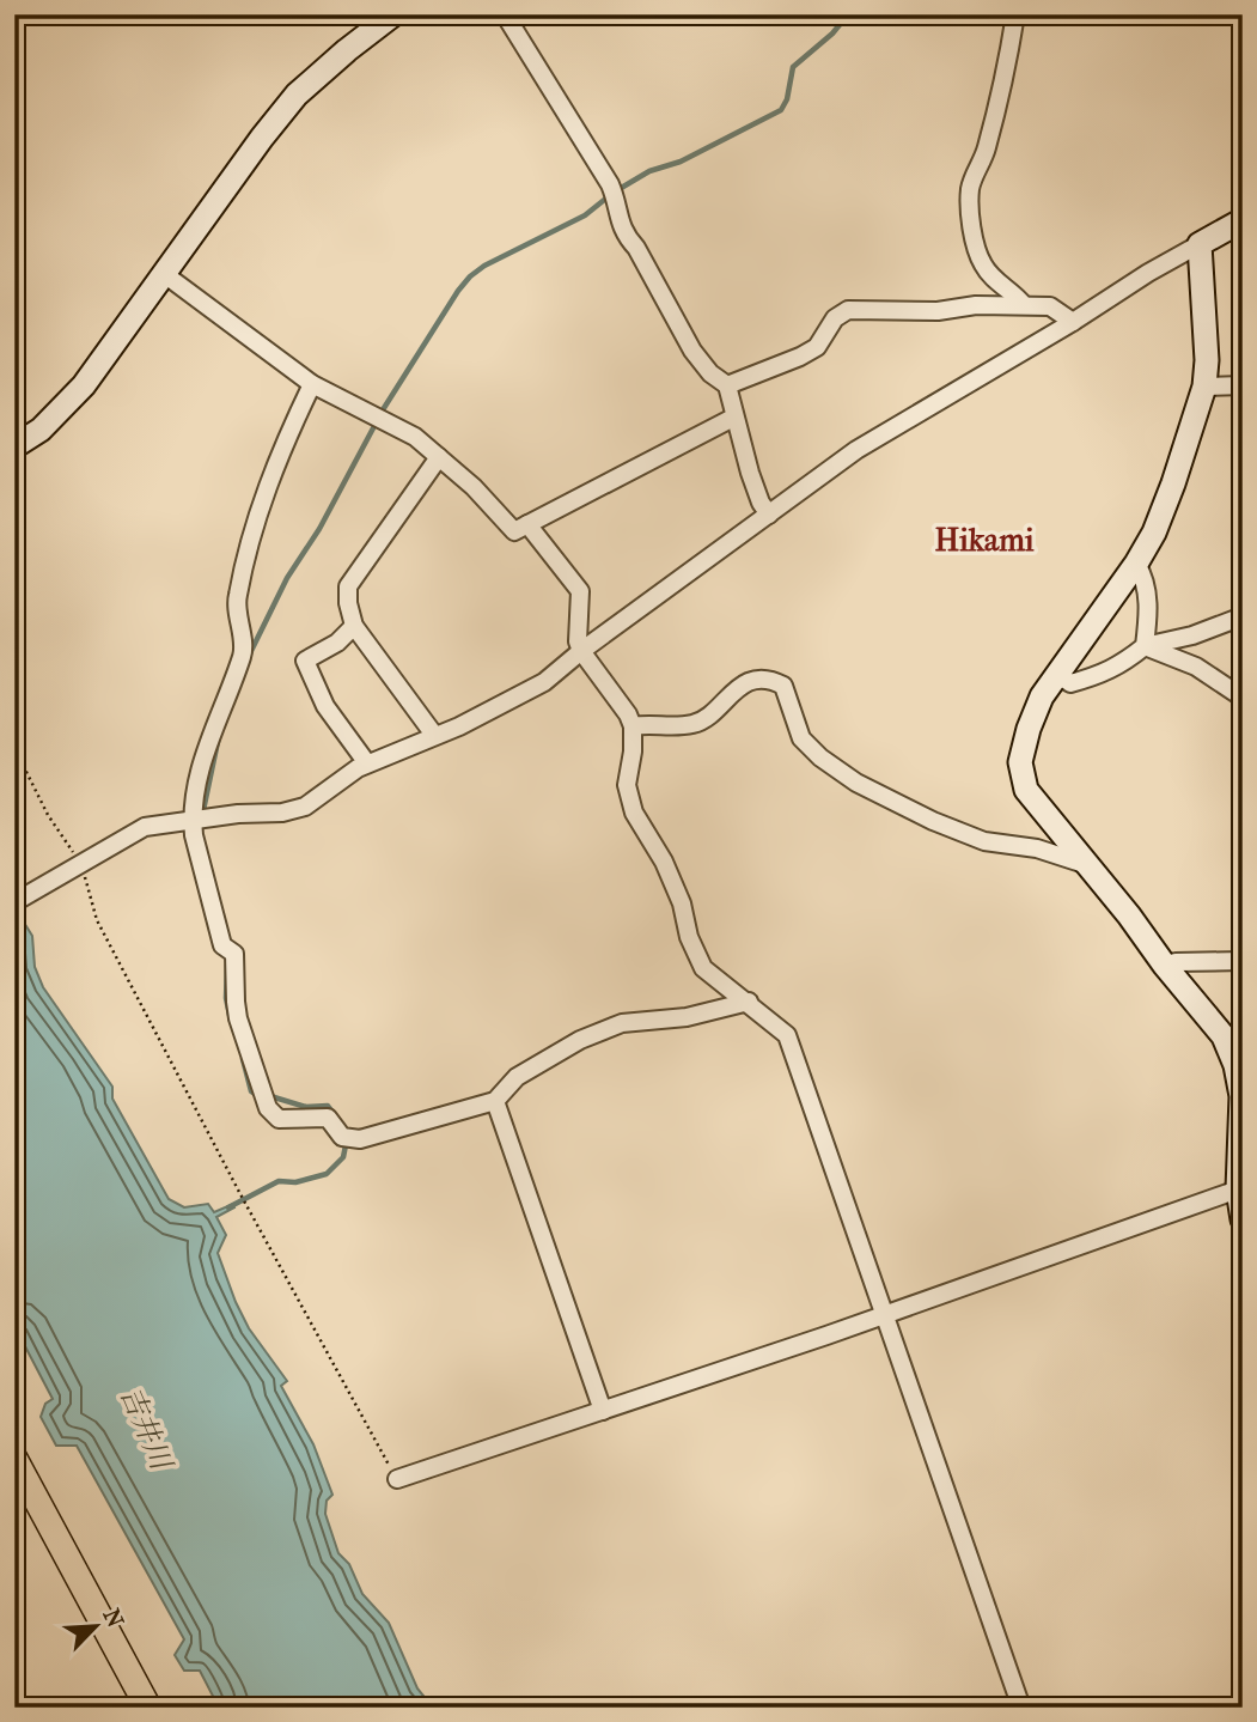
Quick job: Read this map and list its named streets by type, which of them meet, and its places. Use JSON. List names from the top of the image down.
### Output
{
  "districts": ["Hikami"],
  "water": ["吉井川"],
  "north": "top right"
}
